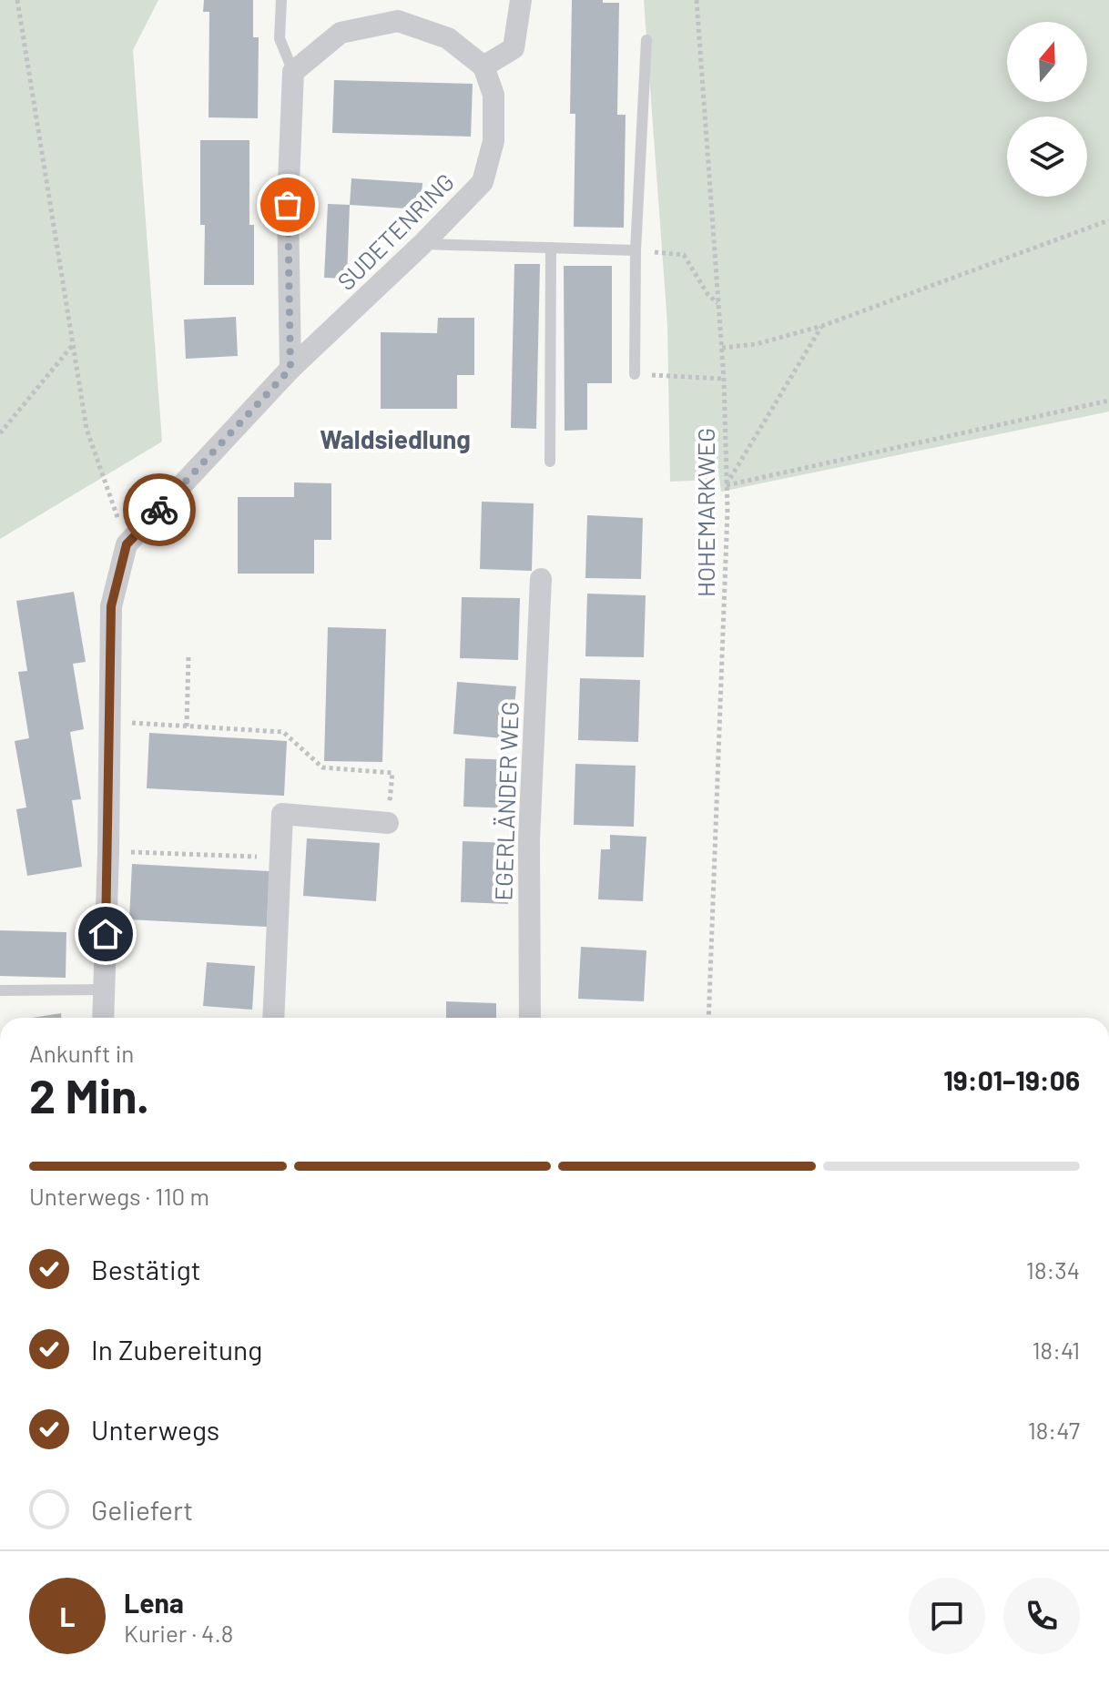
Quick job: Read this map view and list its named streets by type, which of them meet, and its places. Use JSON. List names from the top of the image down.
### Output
{
  "streets": {
    "street": ["SUDETENRING", "EGERLÄNDER WEG"],
    "path": ["HOHEMARKWEG"]
  },
  "districts": ["Waldsiedlung"],
  "north": "top",
  "page": {
    "heading": ["2 Min.", "Ankunft in", "19:01–19:06"],
    "panel": ["Lena", "Kurier · 4.8"],
    "bar": "Unterwegs · 110 m",
    "list": [
      ["Bestätigt", "18:34"],
      ["In Zubereitung", "18:41"],
      ["Unterwegs", "18:47"],
      "Geliefert"
    ],
    "round": "L"
  }
}
